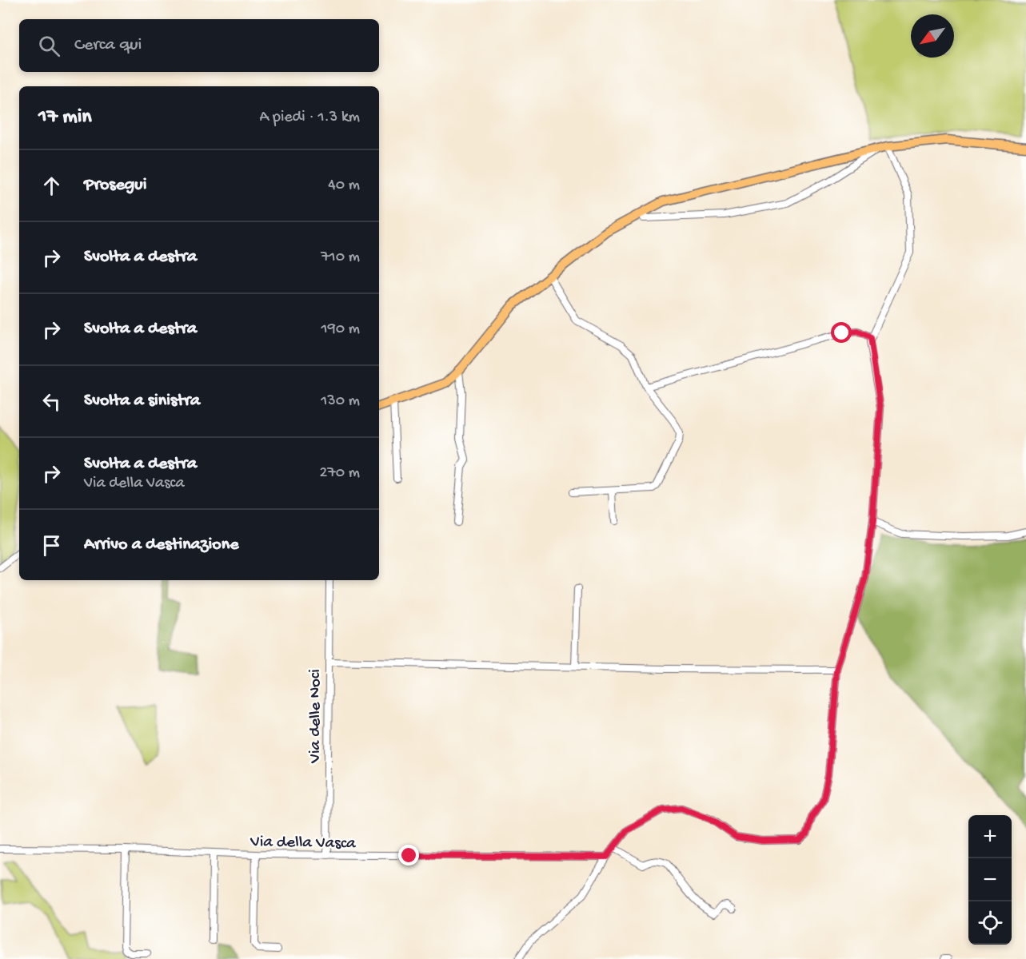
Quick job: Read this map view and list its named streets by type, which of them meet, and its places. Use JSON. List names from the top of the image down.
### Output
{
  "streets": {
    "street": ["Via delle Noci", "Via della Vasca"]
  },
  "crossings": [
    ["Via delle Noci", "Via della Vasca"]
  ],
  "north": "bottom left",
  "page": {
    "search": "Cerca qui",
    "heading": ["17 min", "A piedi · 1.3 km"],
    "list": [
      ["Prosegui", "40 m"],
      ["Svolta a destra", "710 m"],
      ["Svolta a destra", "190 m"],
      ["Svolta a sinistra", "130 m"],
      ["Svolta a destra", "Via della Vasca", "270 m"],
      "Arrivo a destinazione"
    ],
    "map_buttons": ["+", "−"]
  }
}
